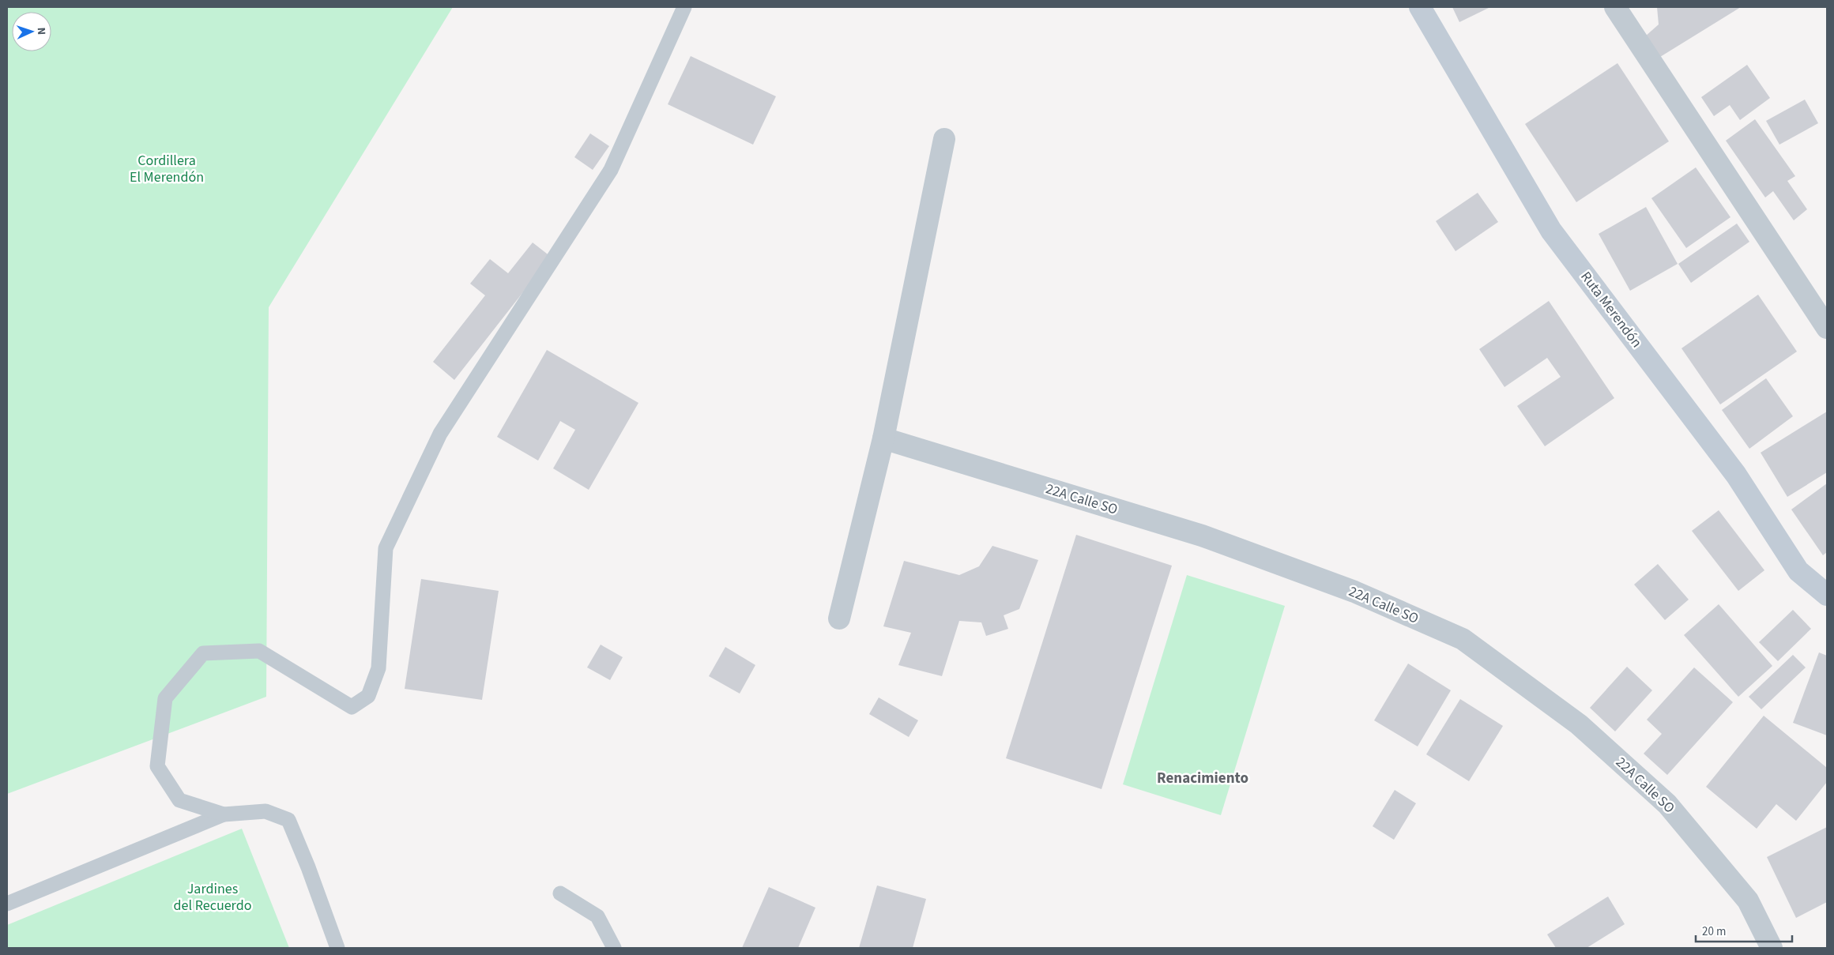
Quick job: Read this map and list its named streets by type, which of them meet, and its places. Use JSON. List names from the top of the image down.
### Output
{
  "streets": {
    "street": ["Ruta Merendón", "22A Calle SO"]
  },
  "districts": ["Renacimiento"],
  "parks": ["Cordillera El Merendón", "Jardines del Recuerdo"],
  "scale_bar": "20 m",
  "north": "right"
}
